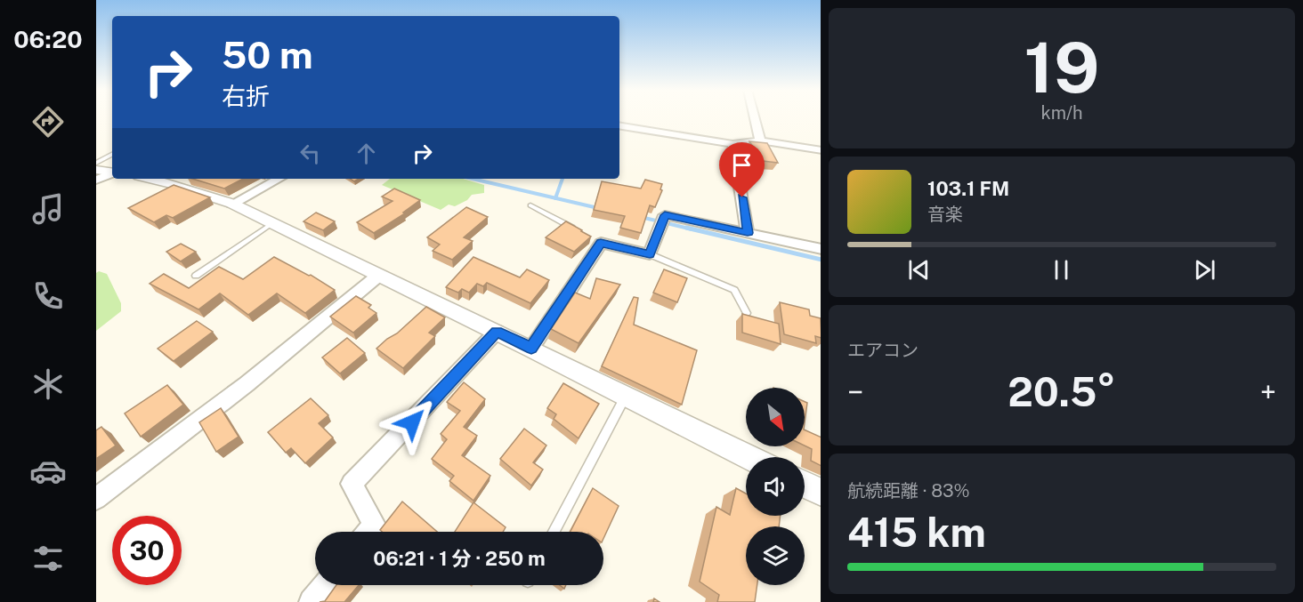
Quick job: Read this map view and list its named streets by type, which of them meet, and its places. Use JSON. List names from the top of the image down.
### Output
{
  "north": "bottom right",
  "page": {
    "tabs": "06:20",
    "tile": [
      ["19", "km/h"],
      "エアコン",
      ["航続距離 · 83%", "415 km"]
    ],
    "turn": ["50 m", "右折"],
    "song": ["103.1 FM", "音楽"],
    "heat": ["−", "20.5°", "+"],
    "limit": "30",
    "trip": "06:21 · 1 分 · 250 m"
  }
}
